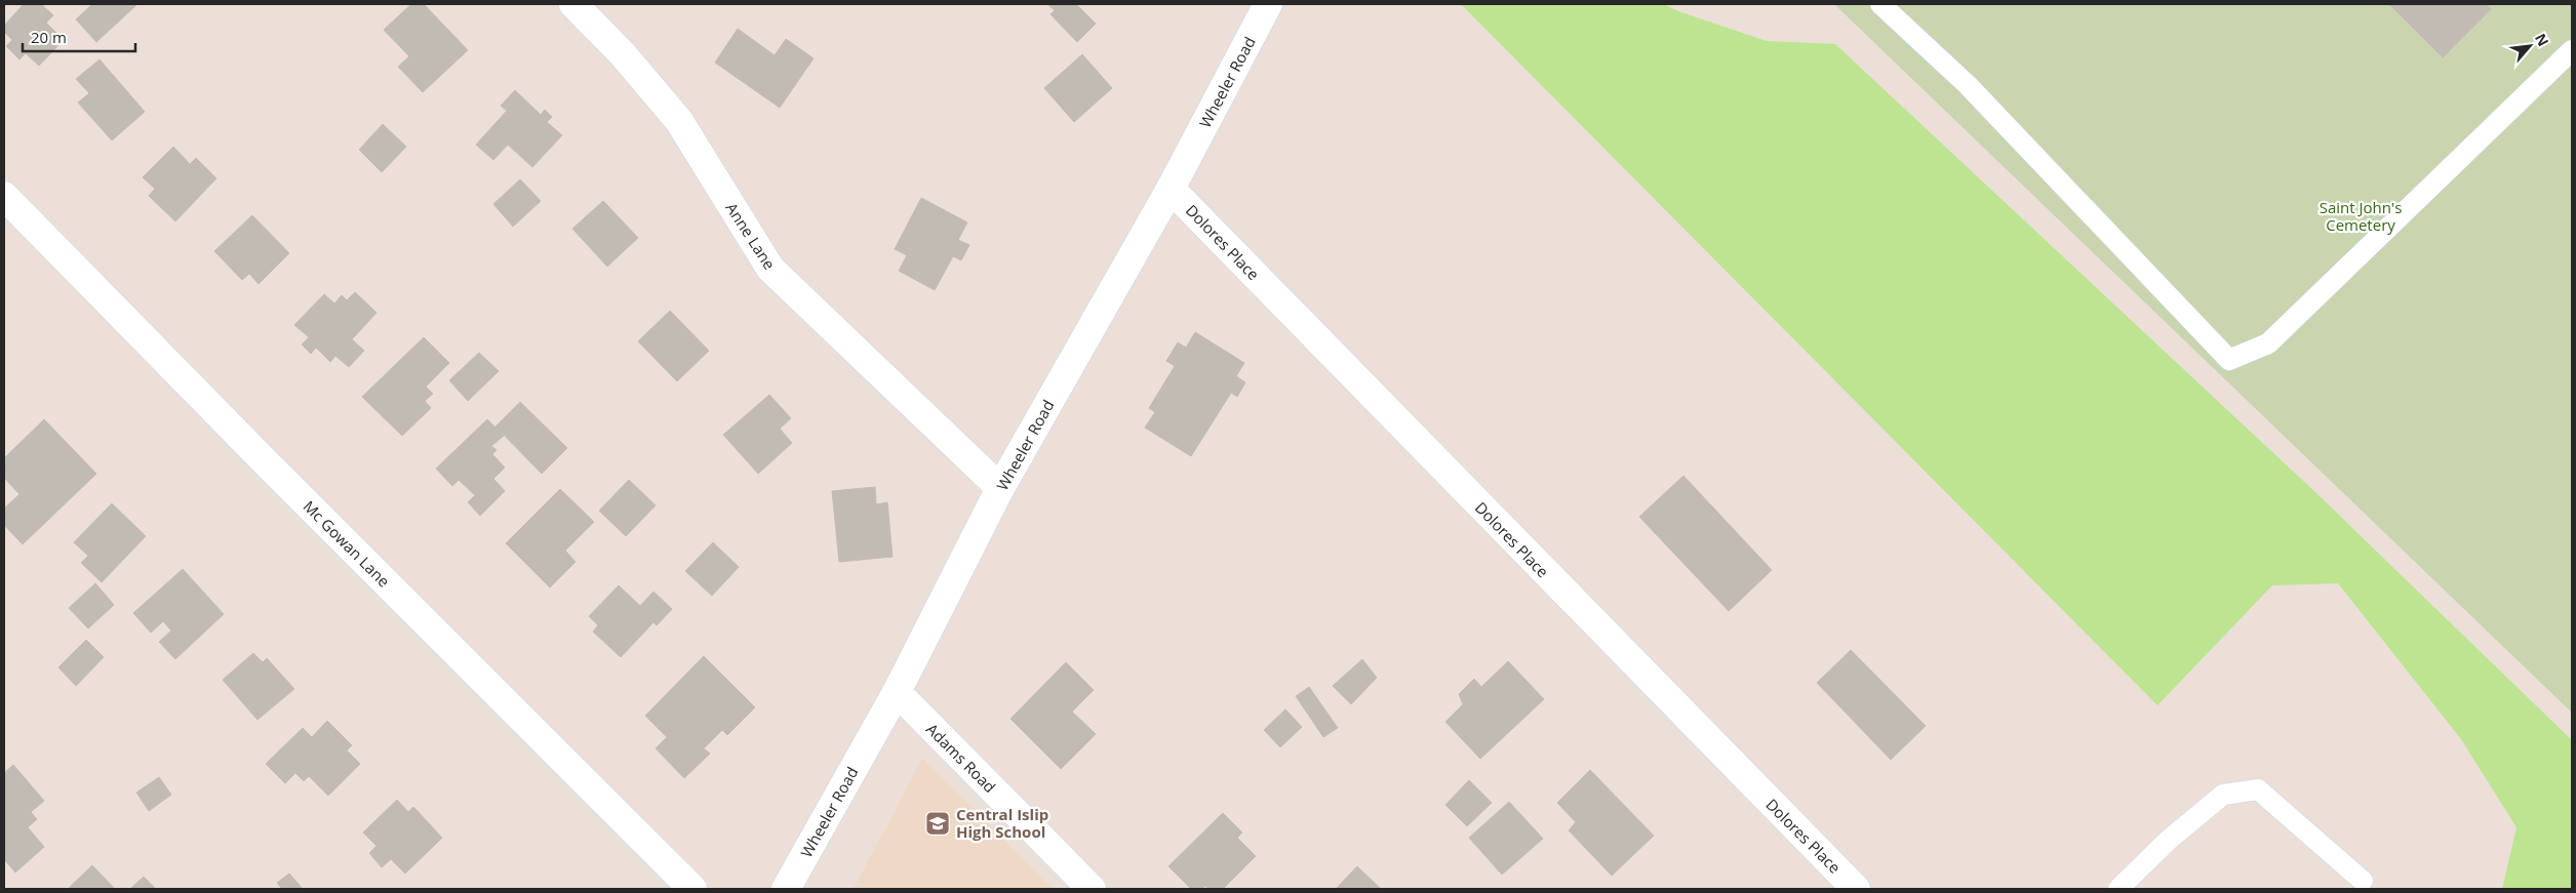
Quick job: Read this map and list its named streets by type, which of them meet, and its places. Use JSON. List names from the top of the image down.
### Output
{
  "streets": {
    "street": [
      "Wheeler Road",
      "Anne Lane",
      "Dolores Place",
      "Mc Gowan Lane",
      "Adams Road"
    ]
  },
  "crossings": [
    ["Wheeler Road", "Anne Lane"],
    ["Wheeler Road", "Dolores Place"],
    ["Wheeler Road", "Adams Road"]
  ],
  "parks": ["Saint John's Cemetery"],
  "places": {
    "school or university": ["Central Islip High School"]
  },
  "scale_bar": "20 m",
  "north": "top right"
}
